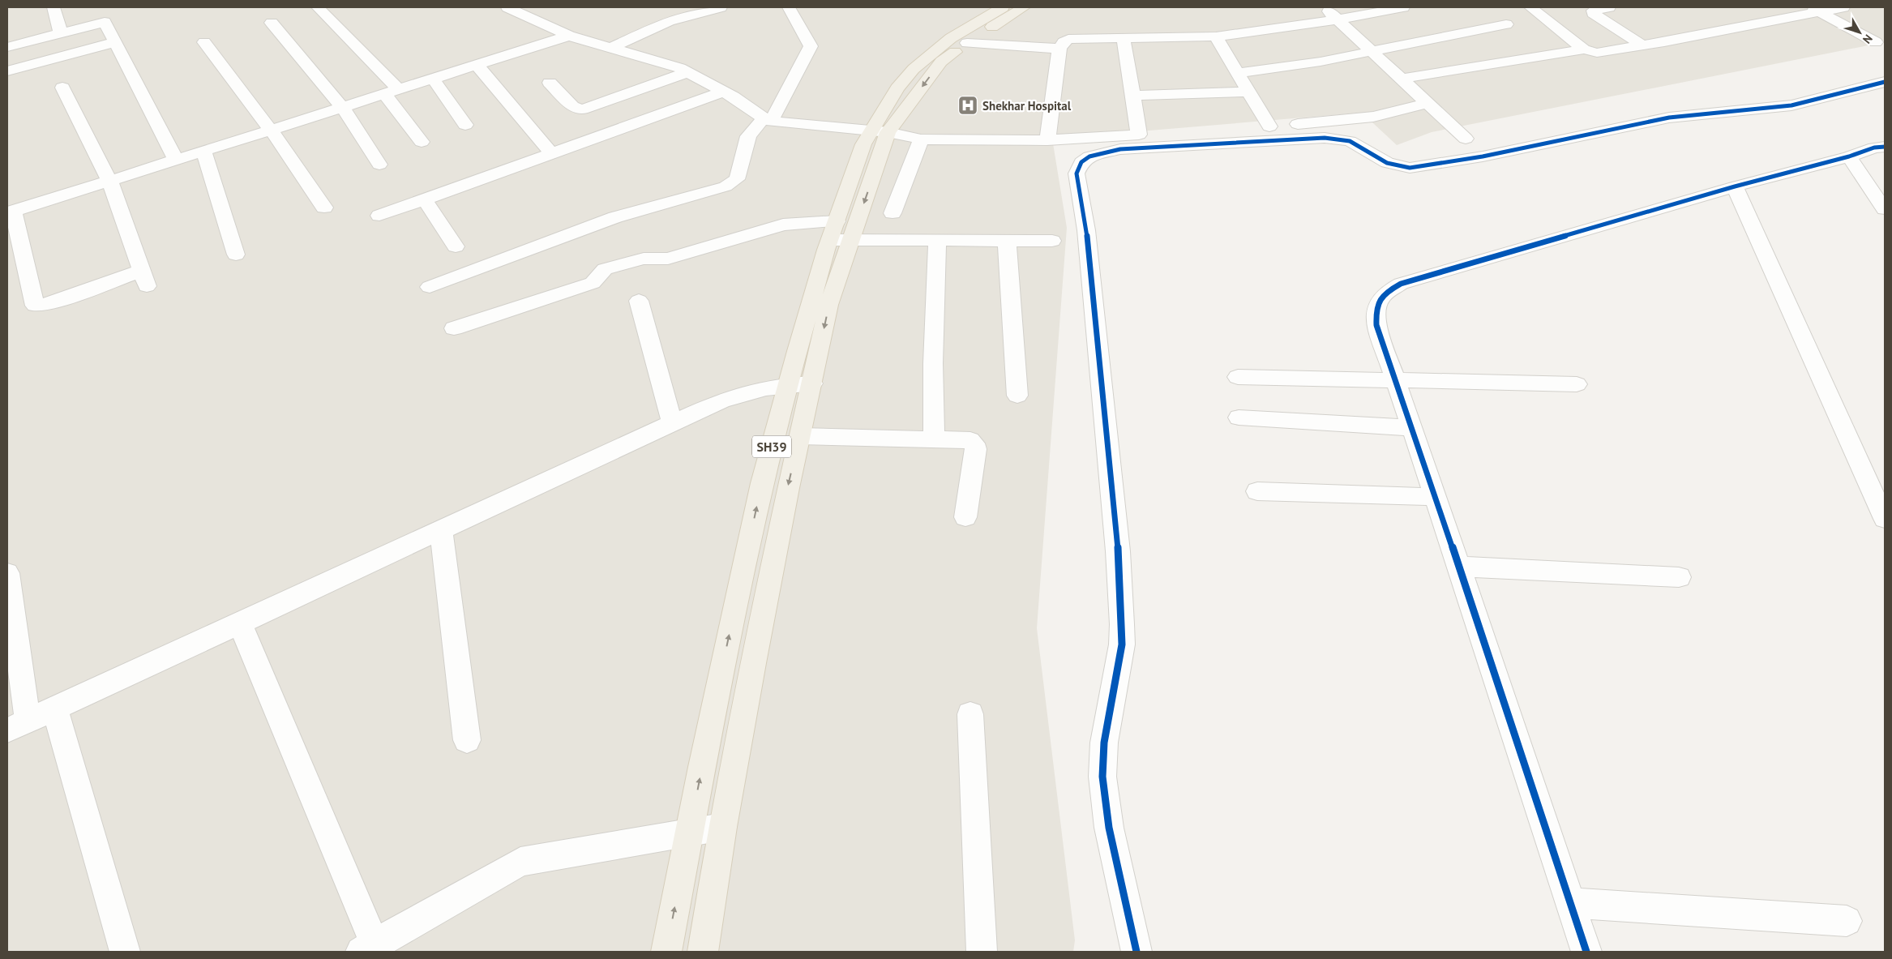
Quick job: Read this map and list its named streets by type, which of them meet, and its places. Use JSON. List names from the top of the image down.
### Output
{
  "streets": {
    "main road": ["SH39"]
  },
  "places": {
    "hospital": ["Shekhar Hospital"]
  },
  "north": "bottom right"
}
